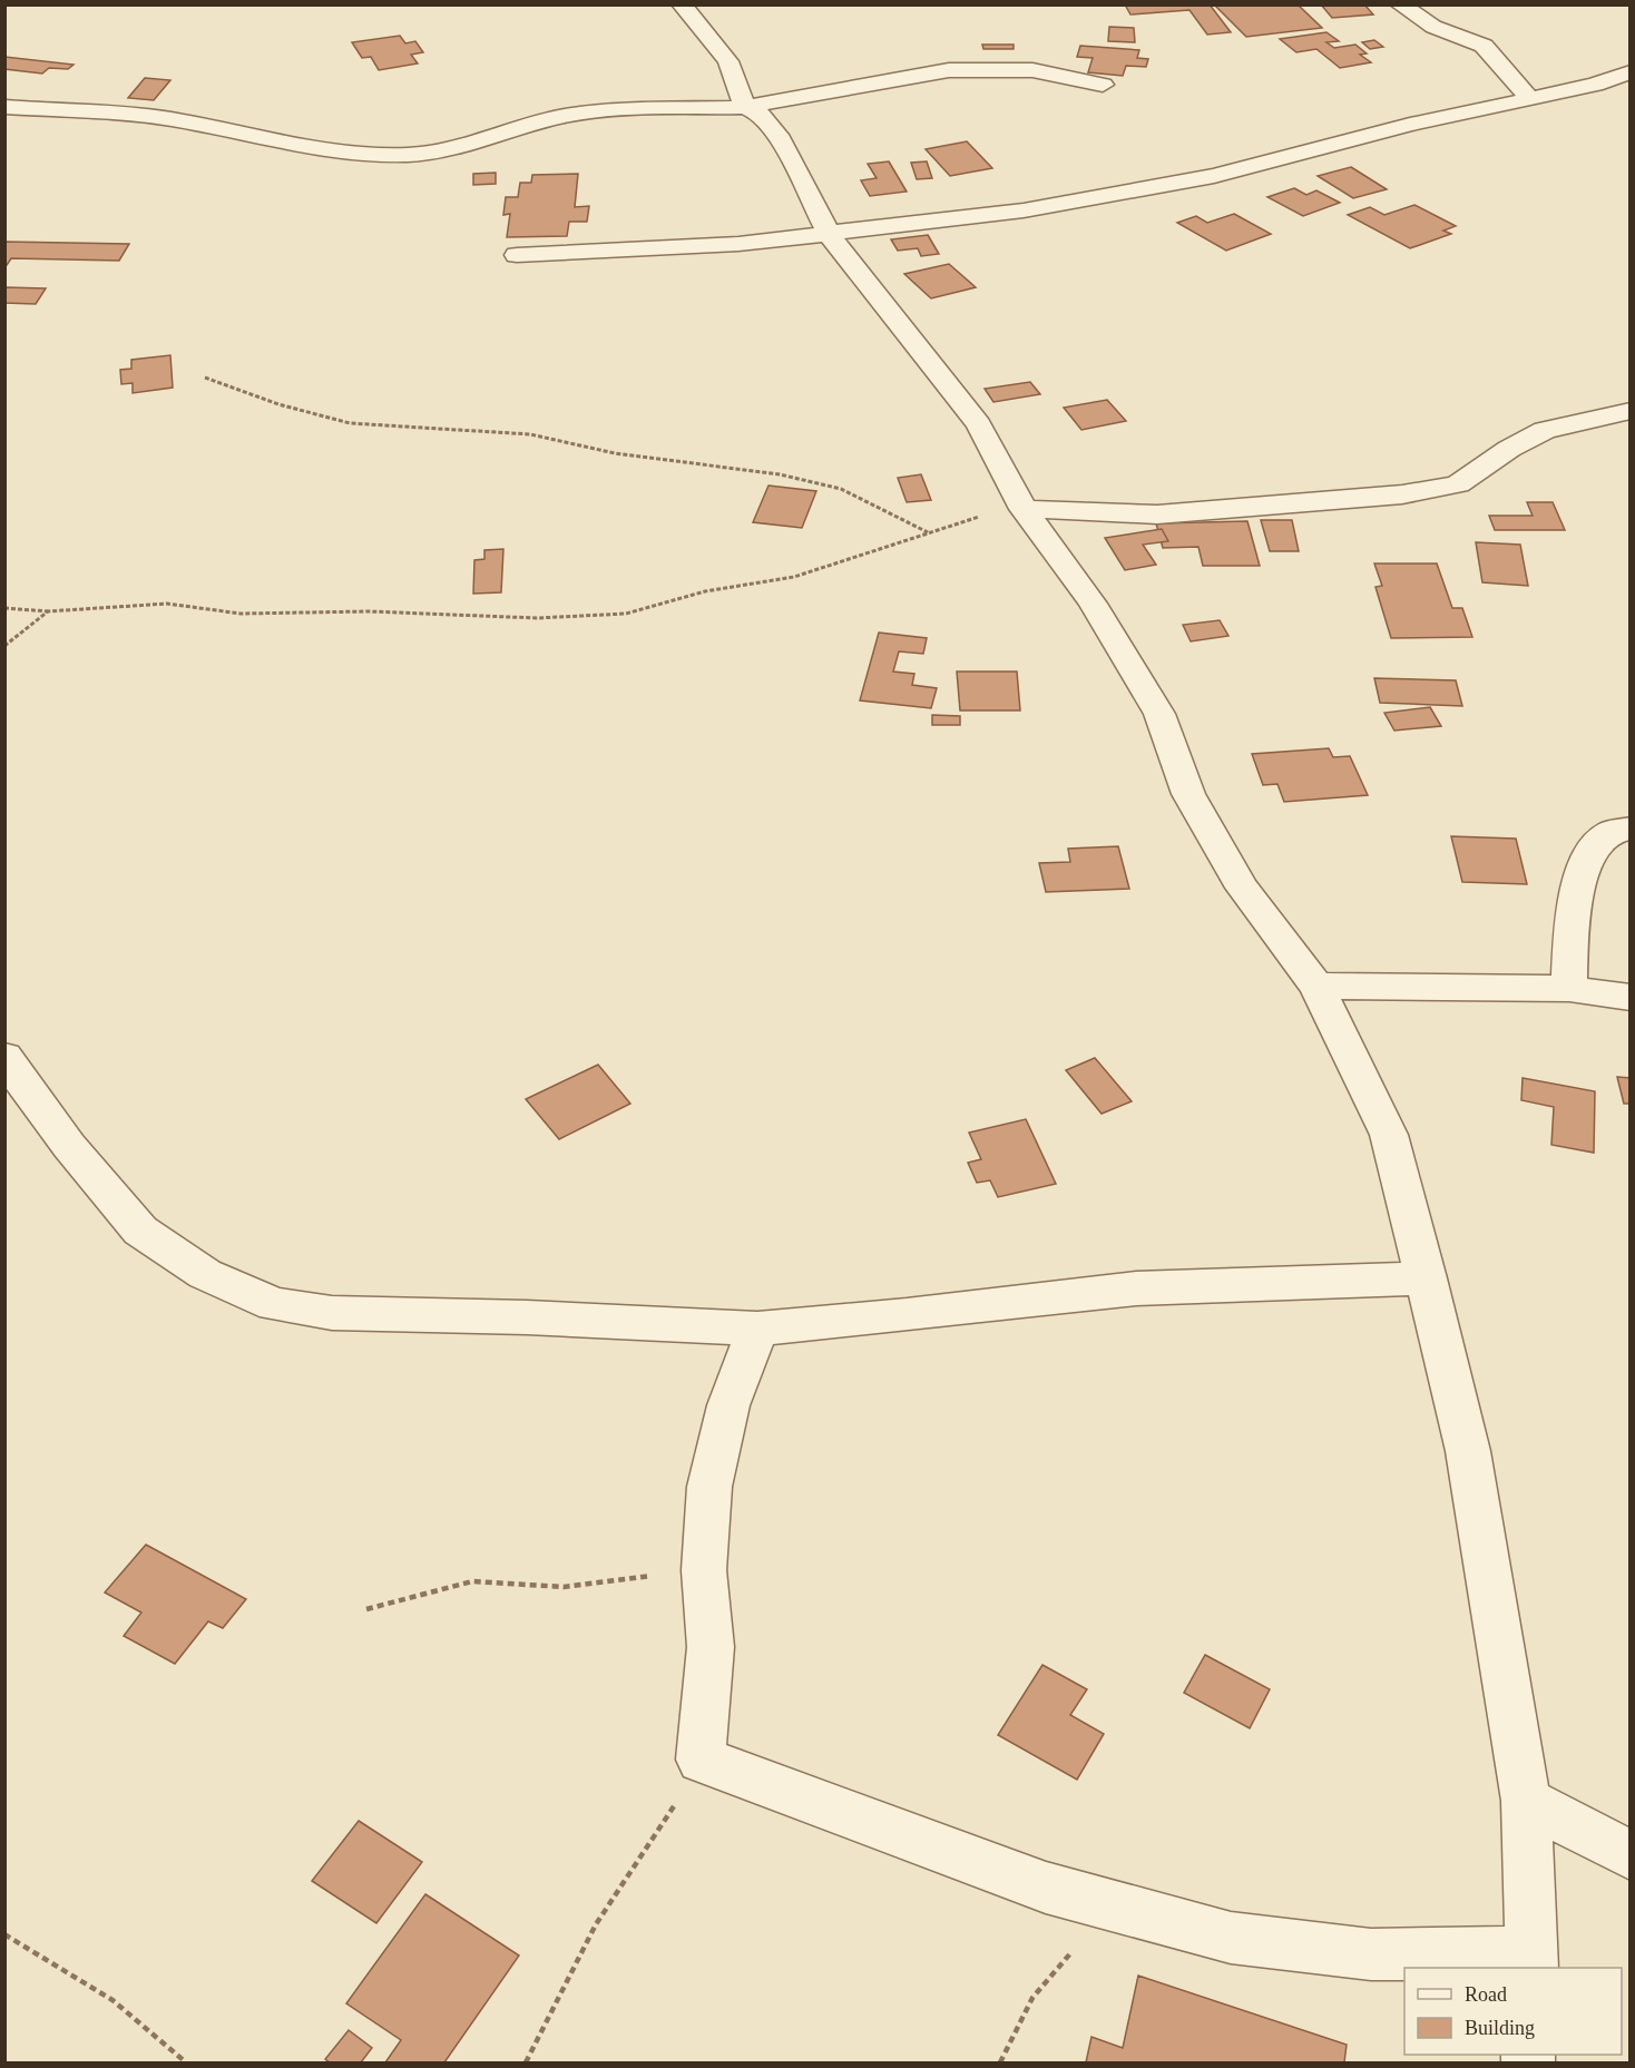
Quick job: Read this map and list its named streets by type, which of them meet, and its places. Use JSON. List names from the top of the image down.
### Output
{
  "legend": ["Road", "Building"]
}
